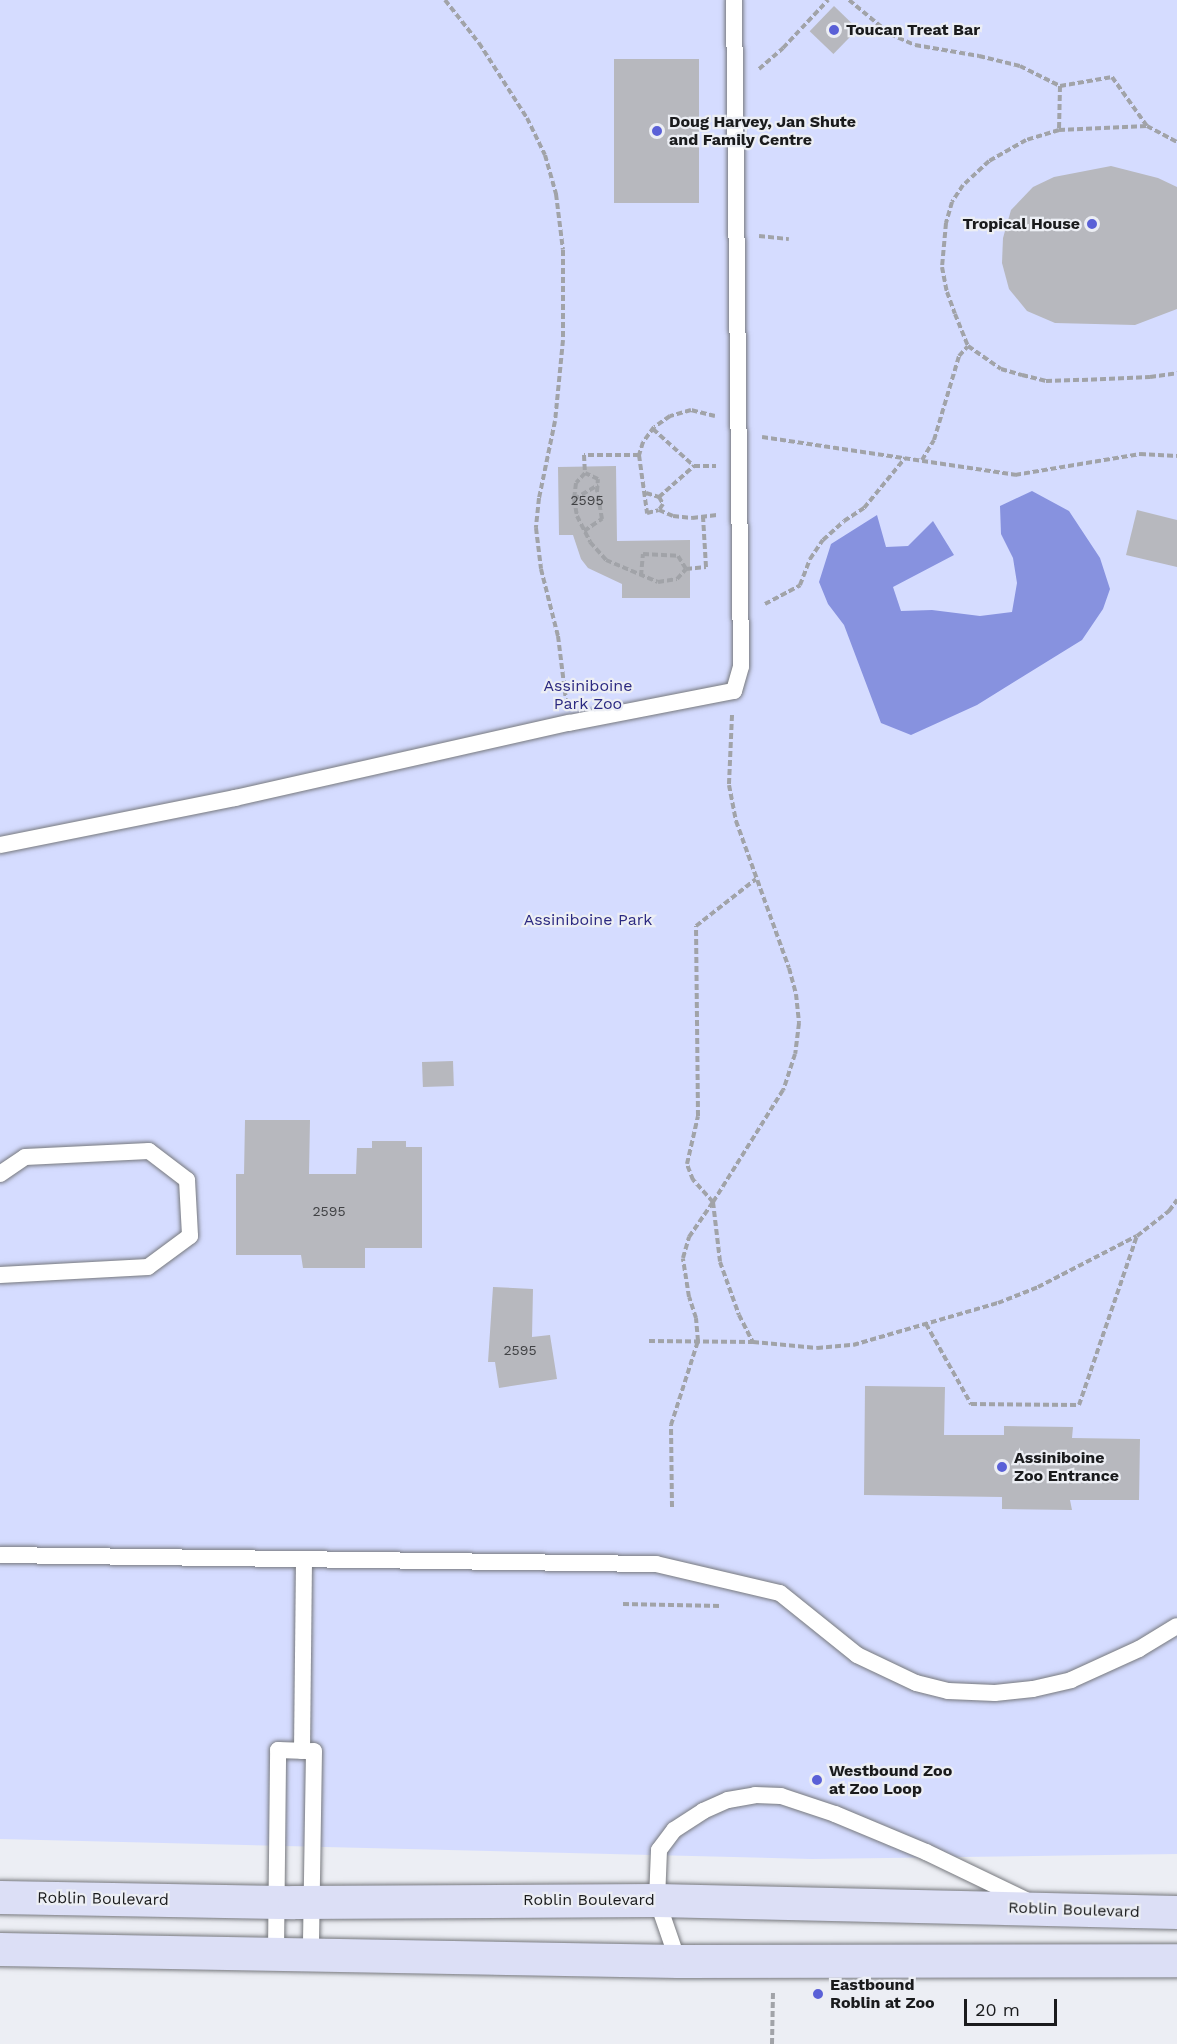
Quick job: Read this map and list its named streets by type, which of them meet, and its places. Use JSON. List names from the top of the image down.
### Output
{
  "streets": {
    "main road": ["Roblin Boulevard"]
  },
  "parks": ["Assiniboine Park Zoo", "Assiniboine Park"],
  "places": [
    "Toucan Treat Bar",
    "Doug Harvey, Jan Shute and Family Centre",
    "Tropical House",
    "Assiniboine Zoo Entrance",
    "Westbound Zoo at Zoo Loop",
    "Eastbound Roblin at Zoo"
  ],
  "house_numbers": ["2595", "2595", "2595"],
  "scale_bar": "20 m"
}
